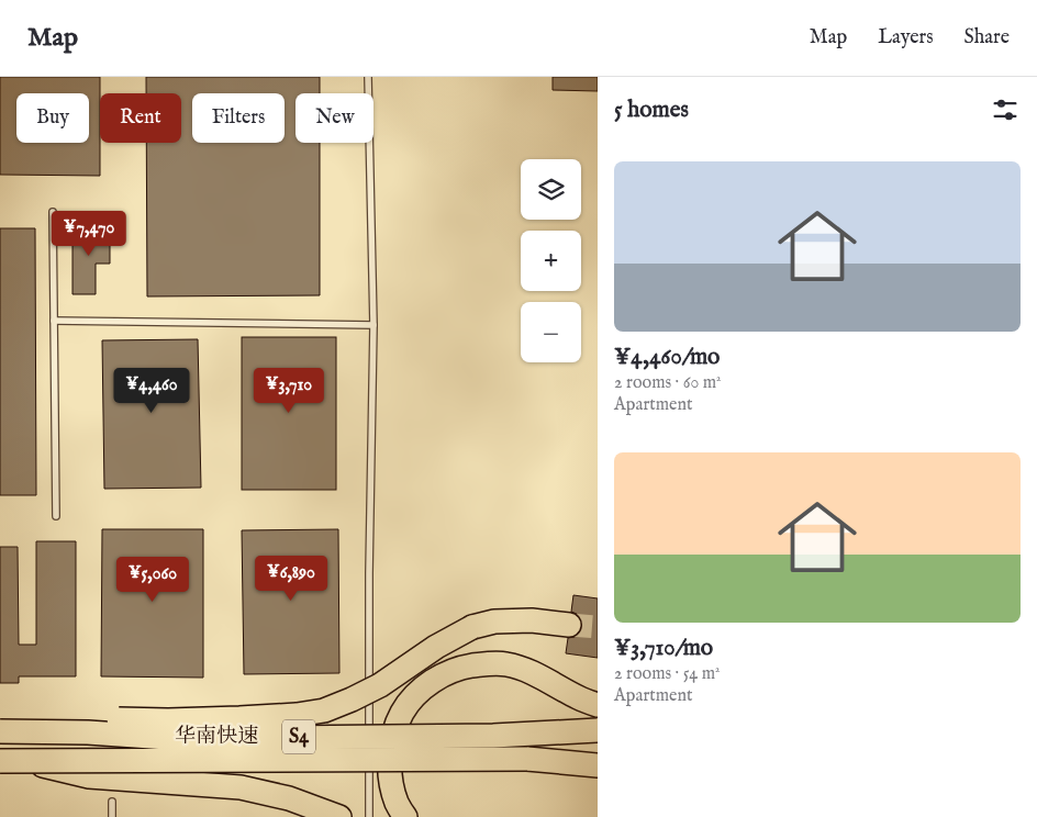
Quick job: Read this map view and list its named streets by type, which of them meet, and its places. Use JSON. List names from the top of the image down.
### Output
{
  "streets": {
    "highway": ["华南快速", "S4"]
  },
  "page": {
    "header": "Map",
    "nav": ["Map", "Layers", "Share"],
    "heading": "5 homes",
    "chip": [
      "Buy",
      "Rent",
      "Filters",
      "New"
    ],
    "list": [
      {
        "name": "¥4,460/mo",
        "note": "2 rooms · 60 m² · Apartment"
      },
      {
        "name": "¥3,710/mo",
        "note": "2 rooms · 54 m² · Apartment"
      }
    ],
    "map_buttons": ["+", "−"],
    "price": [
      "¥7,470",
      "¥4,460",
      "¥3,710",
      "¥6,890",
      "¥5,060"
    ]
  }
}
